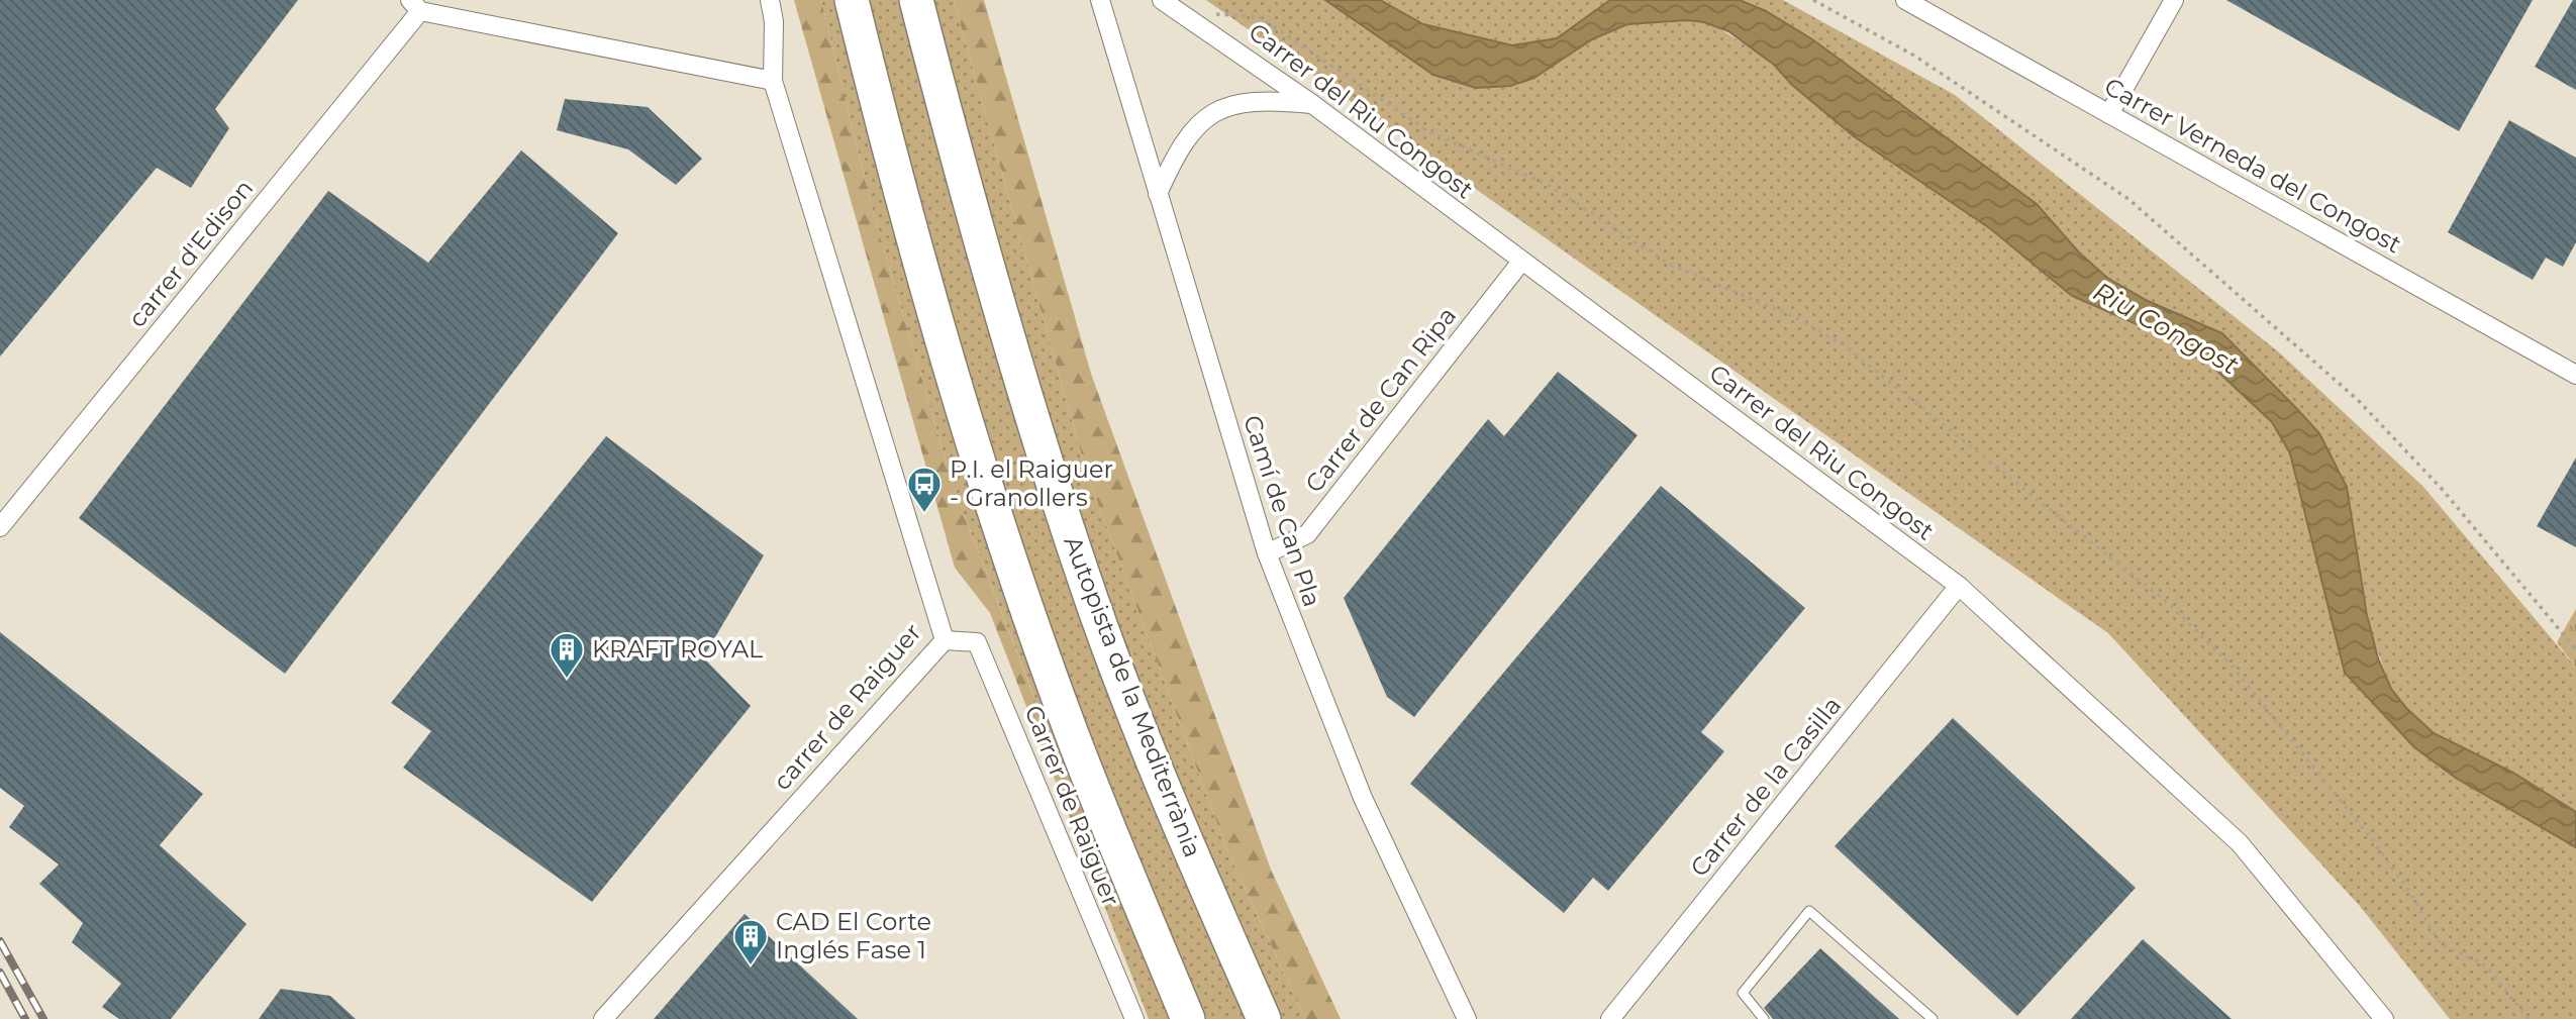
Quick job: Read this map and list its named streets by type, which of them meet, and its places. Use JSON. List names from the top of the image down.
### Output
{
  "streets": {
    "highway": ["Autopista de la Mediterrània"],
    "street": [
      "Carrer del Riu Congost",
      "Carrer Verneda del Congost",
      "carrer d'Edison",
      "Carrer de Can Ripa",
      "Camí de Can Pla",
      "carrer de Raiguer",
      "Carrer de la Casilla",
      "Carrer de Raiguer"
    ]
  },
  "crossings": [
    ["Carrer del Riu Congost", "Carrer de Can Ripa"],
    ["Carrer del Riu Congost", "Carrer de la Casilla"],
    ["Carrer de Can Ripa", "Camí de Can Pla"],
    ["carrer de Raiguer", "Carrer de Raiguer"]
  ],
  "water": ["Riu Congost"],
  "places": {
    "bus stop": ["P.I. el Raiguer - Granollers"],
    "building": ["KRAFT ROYAL", "CAD El Corte Inglés Fase 1"]
  }
}
